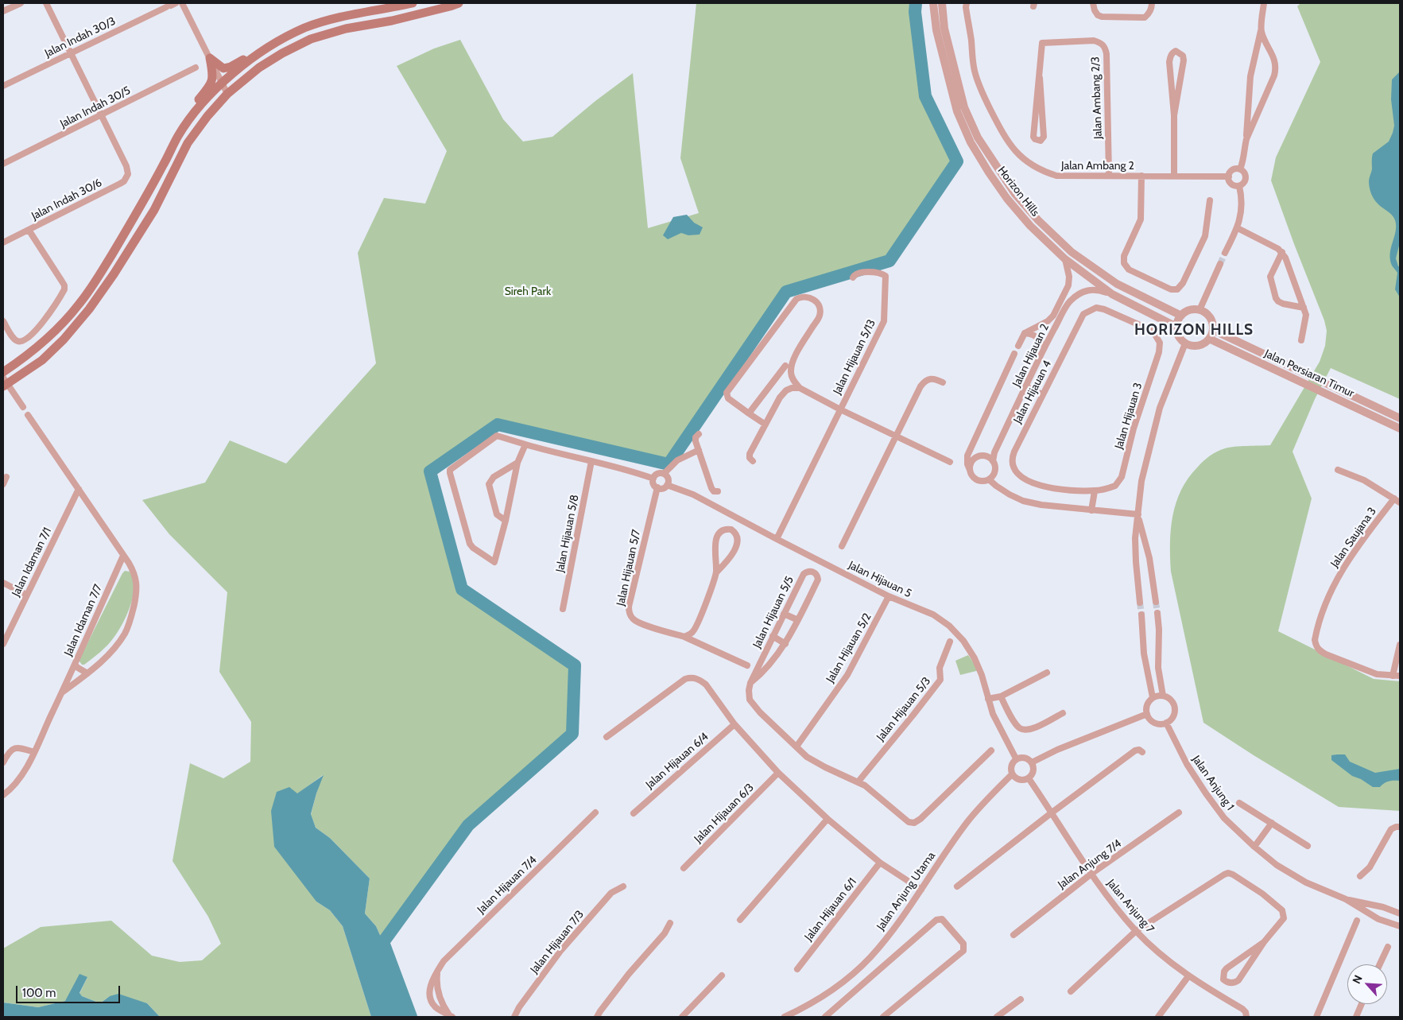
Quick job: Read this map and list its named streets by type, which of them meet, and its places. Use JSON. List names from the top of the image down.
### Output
{
  "streets": {
    "street": [
      "Jalan Indah 30/3",
      "Jalan Ambang 2/3",
      "Jalan Indah 30/5",
      "Jalan Ambang 2",
      "Horizon Hills",
      "Jalan Indah 30/6",
      "Jalan Hijauan 2",
      "Jalan Hijauan 5/13",
      "Jalan Persiaran Timur",
      "Jalan Hijauan 4",
      "Jalan Hijauan 3",
      "Jalan Hijauan 5/8",
      "Jalan Saujana 3",
      "Jalan Idaman 7/1",
      "Jalan Hijauan 5/7",
      "Jalan Hijauan 5",
      "Jalan Hijauan 5/5",
      "Jalan Idaman 7/7",
      "Jalan Hijauan 5/2",
      "Jalan Hijauan 5/3",
      "Jalan Hijauan 6/4",
      "Jalan Anjung 1",
      "Jalan Hijauan 6/3",
      "Jalan Anjung 7/4",
      "Jalan Hijauan 7/4",
      "Jalan Anjung Utama",
      "Jalan Anjung 7",
      "Jalan Hijauan 6/1",
      "Jalan Hijauan 7/3"
    ]
  },
  "crossings": [
    ["Jalan Ambang 2/3", "Jalan Ambang 2"],
    ["Jalan Indah 30/5", "Jalan Indah 30/6"],
    ["Horizon Hills", "Jalan Hijauan 2"],
    ["Horizon Hills", "Jalan Persiaran Timur"],
    ["Jalan Hijauan 4", "Jalan Hijauan 3"],
    ["Jalan Idaman 7/1", "Jalan Idaman 7/7"],
    ["Jalan Hijauan 5/7", "Jalan Hijauan 5"],
    ["Jalan Hijauan 5", "Jalan Hijauan 5/2"],
    ["Jalan Hijauan 5", "Jalan Anjung Utama"],
    ["Jalan Hijauan 5", "Jalan Anjung 7"],
    ["Jalan Hijauan 5/5", "Jalan Hijauan 5/2"],
    ["Jalan Hijauan 5/5", "Jalan Hijauan 5/3"],
    ["Jalan Anjung 7/4", "Jalan Anjung 7"],
    ["Jalan Anjung Utama", "Jalan Anjung 7"]
  ],
  "districts": ["HORIZON HILLS"],
  "parks": ["Sireh Park"],
  "scale_bar": "100 m",
  "north": "top left"
}
